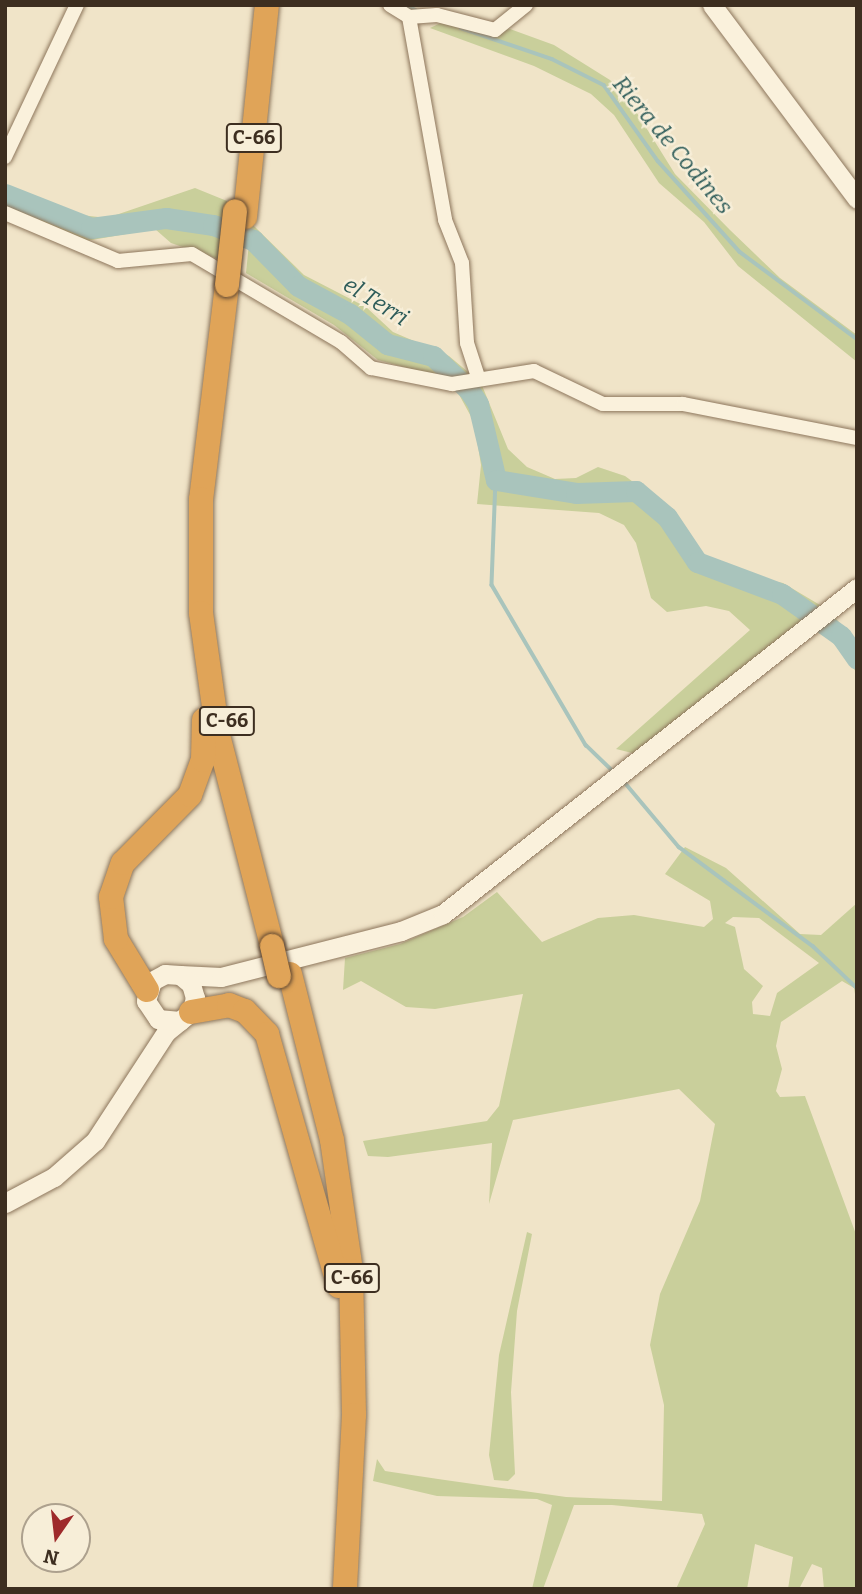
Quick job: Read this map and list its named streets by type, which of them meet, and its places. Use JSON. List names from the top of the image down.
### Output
{
  "streets": {
    "highway": ["C-66"]
  },
  "water": ["Riera de Codines", "el Terri"],
  "north": "bottom"
}
